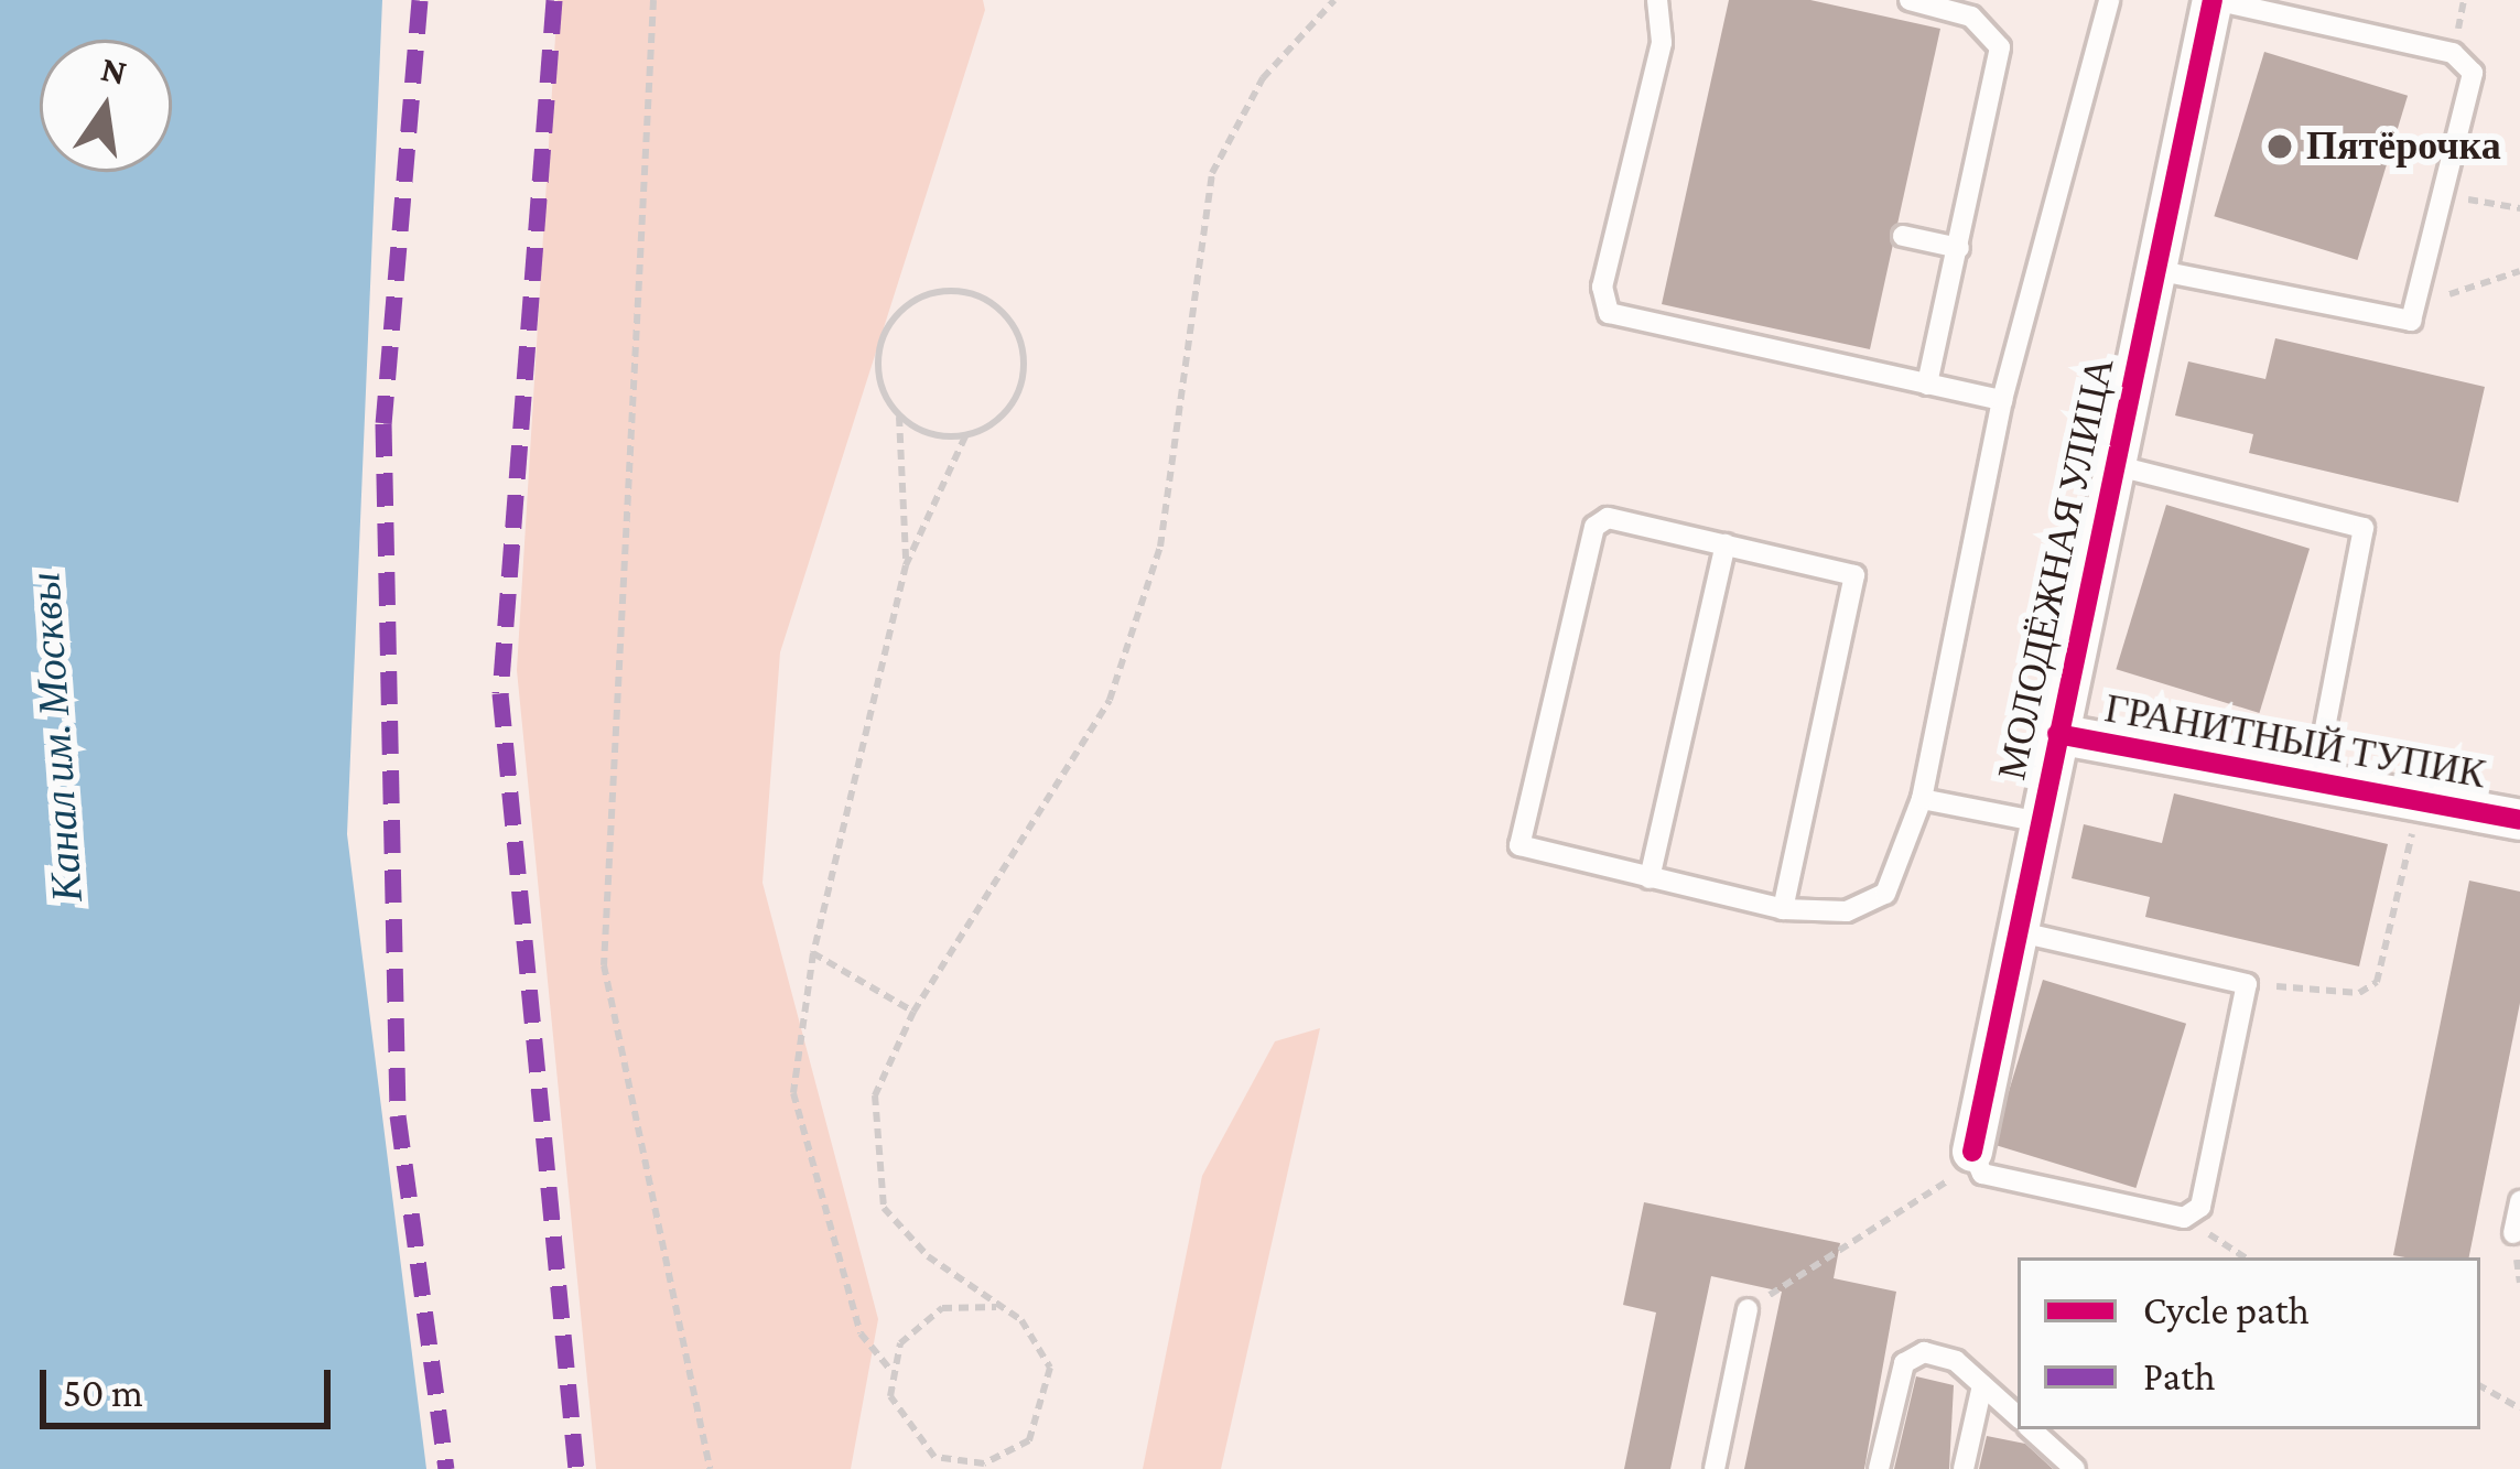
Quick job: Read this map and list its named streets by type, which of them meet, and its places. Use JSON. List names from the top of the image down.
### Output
{
  "streets": {
    "street": ["МОЛОДЁЖНАЯ УЛИЦА", "ГРАНИТНЫЙ ТУПИК"]
  },
  "crossings": [
    ["МОЛОДЁЖНАЯ УЛИЦА", "ГРАНИТНЫЙ ТУПИК"]
  ],
  "water": ["Канал им. Москвы"],
  "places": ["Пятёрочка"],
  "legend": ["Cycle path", "Path"],
  "scale_bar": "50 m",
  "north": "top"
}
